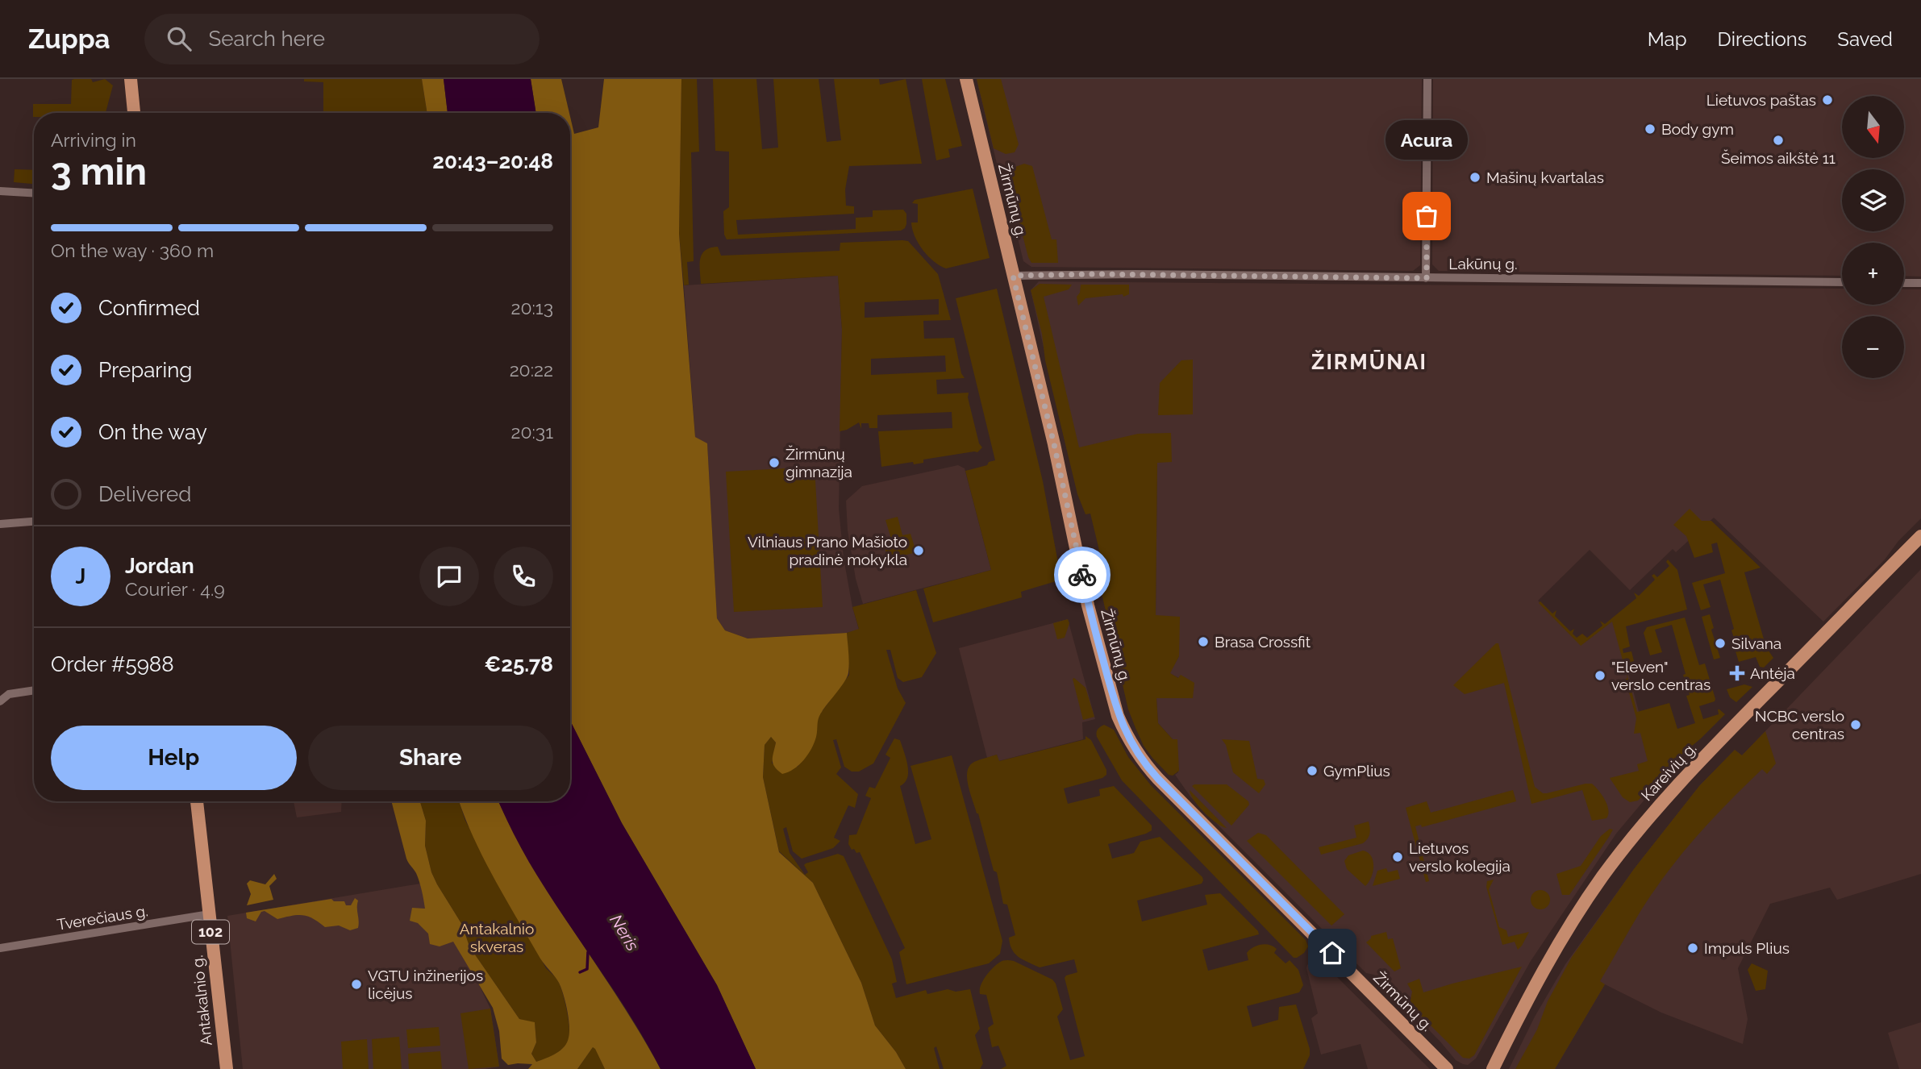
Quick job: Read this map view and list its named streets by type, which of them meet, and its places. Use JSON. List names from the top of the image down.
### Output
{
  "streets": {
    "main road": [
      "Žirmūnų g.",
      "Kareivių g.",
      "102",
      "Antakalnio g."
    ],
    "street": ["Lakūnų g.", "Tverečiaus g."]
  },
  "crossings": [
    ["Žirmūnų g.", "Lakūnų g."],
    ["Tverečiaus g.", "Antakalnio g."]
  ],
  "districts": ["ŽIRMŪNAI"],
  "water": ["Neris"],
  "parks": ["Antakalnio skveras"],
  "places": {
    "other": [
      "Lietuvos paštas",
      "Body gym",
      "Šeimos aikštė 11",
      "Mašinų kvartalas",
      "Acura",
      "Žirmūnų gimnazija",
      "Vilniaus Prano Mašioto pradinė mokykla",
      "Brasa Crossfit",
      "Silvana",
      "\"Eleven\" verslo centras",
      "NCBC verslo centras",
      "GymPlius",
      "Lietuvos verslo kolegija",
      "Impuls Plius",
      "VGTU inžinerijos licėjus"
    ],
    "health": ["Antėja"]
  },
  "north": "bottom",
  "page": {
    "header": "Zuppa",
    "search": "Search here",
    "nav": ["Map", "Directions", "Saved"],
    "map_buttons": ["+", "−"],
    "heading": ["3 min", "Arriving in", "20:43–20:48"],
    "panel": [
      "Jordan",
      "Courier · 4.9",
      "Order #5988",
      "€25.78"
    ],
    "bubble": "Acura",
    "bar": "On the way · 360 m",
    "list": [
      ["Confirmed", "20:13"],
      ["Preparing", "20:22"],
      ["On the way", "20:31"],
      "Delivered"
    ],
    "round": "J",
    "buttons": ["Help", "Share"]
  }
}
